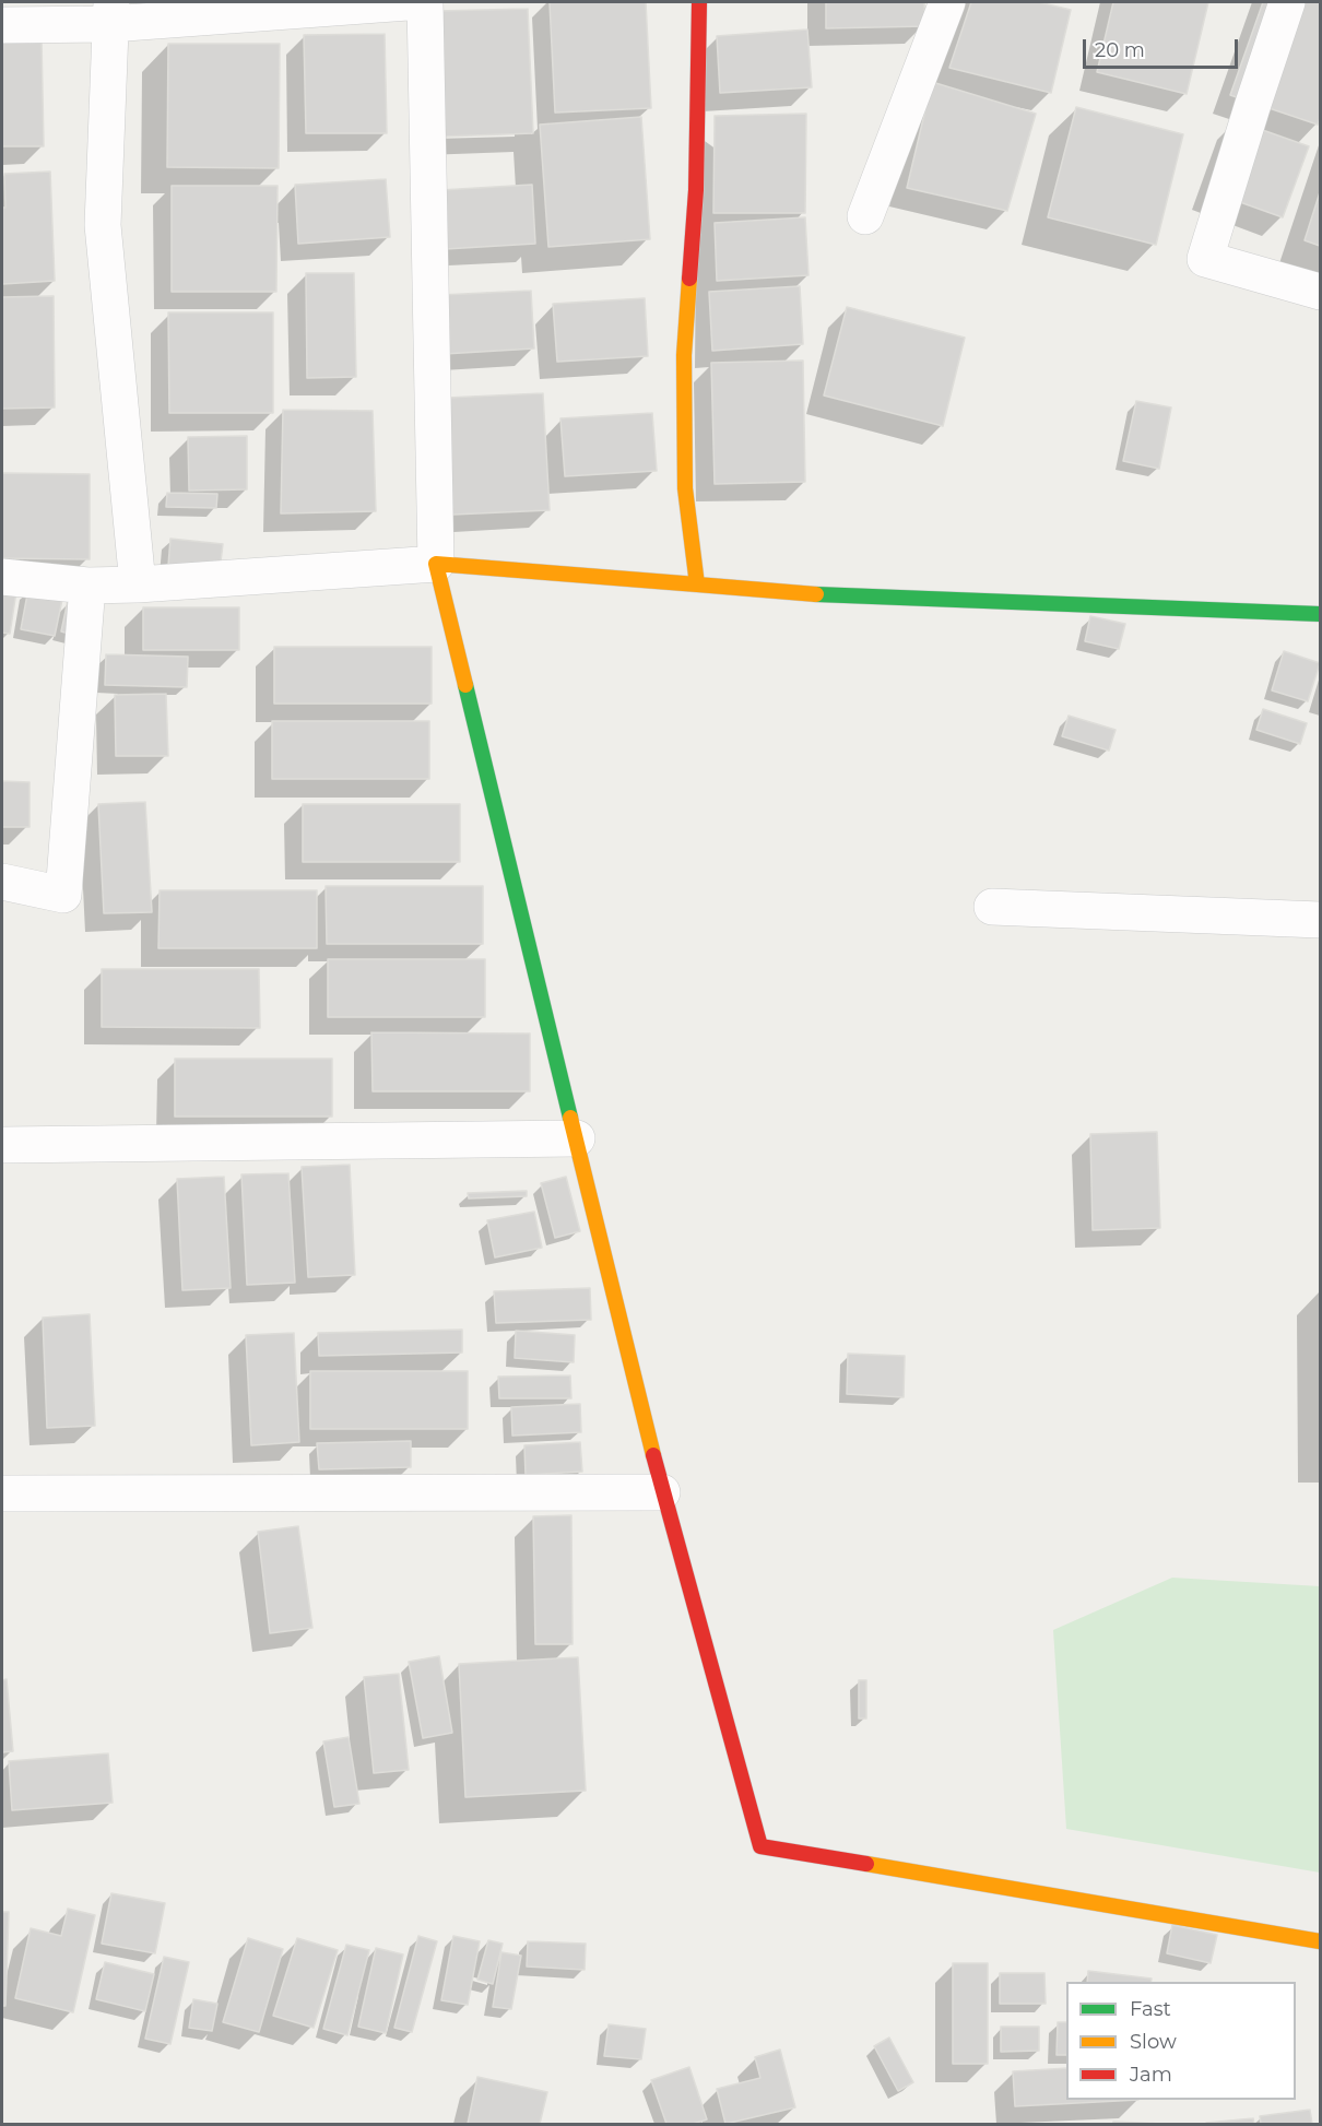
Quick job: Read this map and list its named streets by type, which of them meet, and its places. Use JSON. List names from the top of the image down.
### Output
{
  "legend": ["Fast", "Slow", "Jam"],
  "scale_bar": "20 m"
}
